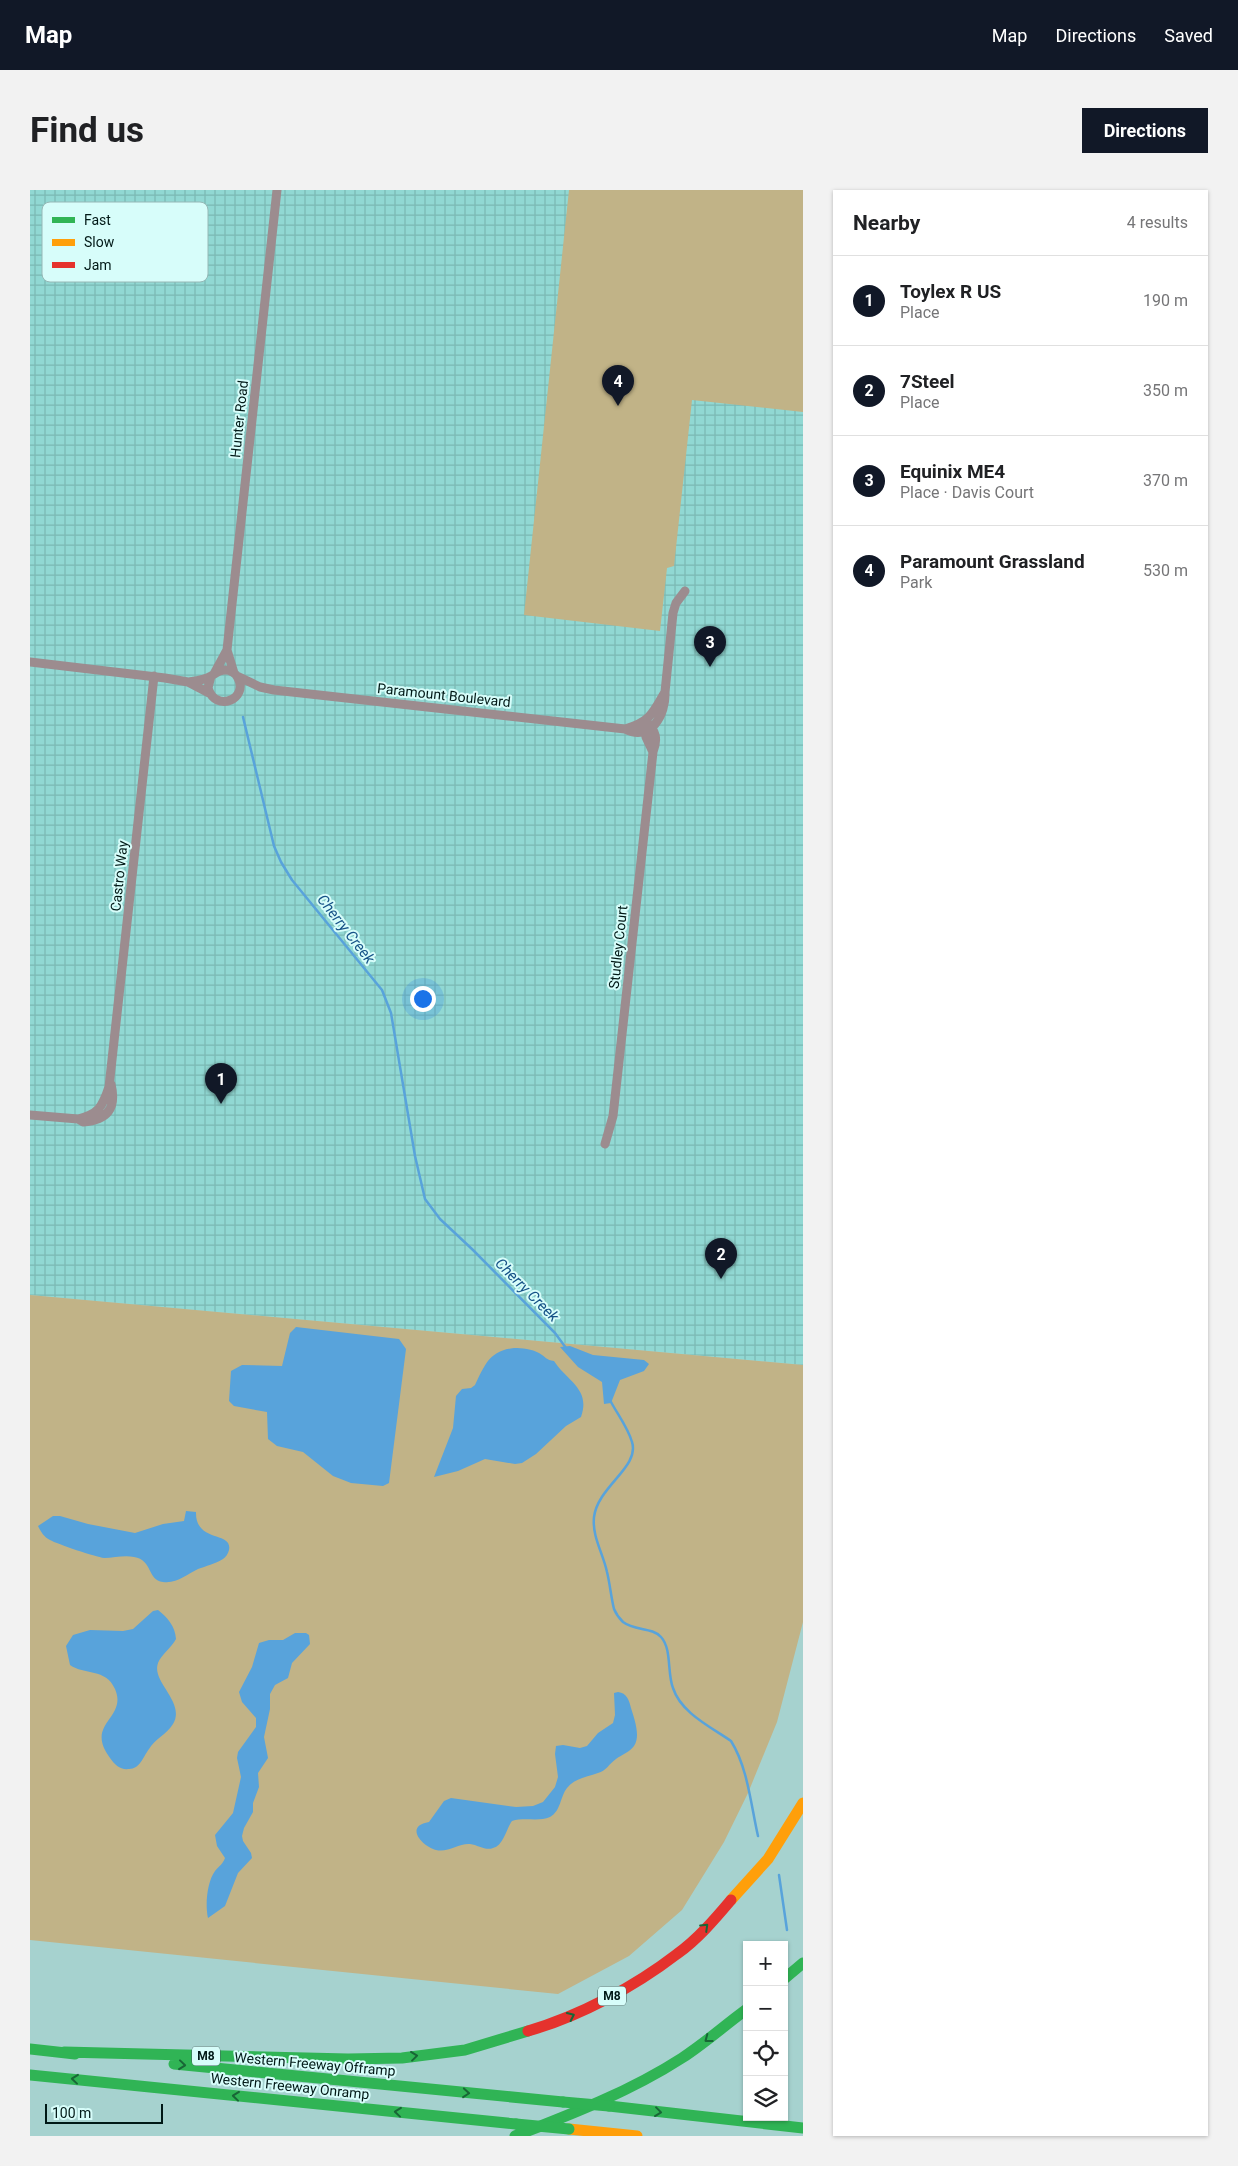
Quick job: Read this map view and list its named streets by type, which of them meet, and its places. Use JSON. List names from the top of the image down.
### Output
{
  "streets": {
    "highway": ["M8", "Western Freeway Offramp", "Western Freeway Onramp"],
    "street": [
      "Hunter Road",
      "Paramount Boulevard",
      "Castro Way",
      "Studley Court"
    ]
  },
  "crossings": [
    ["Hunter Road", "Paramount Boulevard"],
    ["Paramount Boulevard", "Studley Court"],
    ["M8", "Western Freeway Offramp"]
  ],
  "one_way": ["Western Freeway Offramp", "Western Freeway Onramp"],
  "water": ["Cherry Creek"],
  "legend": ["Fast", "Slow", "Jam"],
  "scale_bar": "100 m",
  "page": {
    "header": "Map",
    "nav": ["Map", "Directions", "Saved"],
    "buttons": "Directions",
    "title": "Find us",
    "heading": ["Nearby", "4 results"],
    "list": [
      {
        "mark": "1",
        "name": "Toylex R US",
        "note": "Place",
        "value": "190 m"
      },
      {
        "mark": "2",
        "name": "7Steel",
        "note": "Place",
        "value": "350 m"
      },
      {
        "mark": "3",
        "name": "Equinix ME4",
        "note": "Place · Davis Court",
        "value": "370 m"
      },
      {
        "mark": "4",
        "name": "Paramount Grassland",
        "note": "Park",
        "value": "530 m"
      }
    ],
    "pins": [
      "4",
      "3",
      "1",
      "2"
    ],
    "map_buttons": ["+", "−"],
    "scale": "100 m"
  }
}
